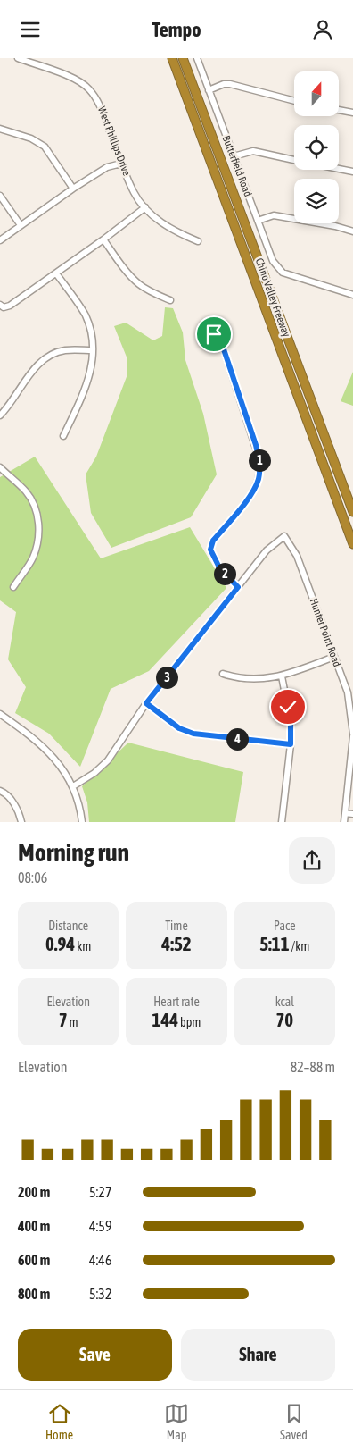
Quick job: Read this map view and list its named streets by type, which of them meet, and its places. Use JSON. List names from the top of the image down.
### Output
{
  "streets": {
    "highway": ["Chino Valley Freeway"],
    "street": ["West Phillips Drive", "Butterfield Road", "Hunter Point Road"]
  },
  "north": "top",
  "page": {
    "header": "Tempo",
    "pins": [
      "1",
      "2",
      "3",
      "4"
    ],
    "heading": ["Morning run", "08:06"],
    "stats": [
      ["Distance", "0.94 km"],
      ["Time", "4:52"],
      ["Pace", "5:11 /km"],
      ["Elevation", "7 m"],
      ["Heart rate", "144 bpm"],
      ["kcal", "70"]
    ],
    "chart": ["Elevation", "82–88 m"],
    "list": [
      {
        "name": "200 m",
        "note": "5:27"
      },
      {
        "name": "400 m",
        "note": "4:59"
      },
      {
        "name": "600 m",
        "note": "4:46"
      },
      {
        "name": "800 m",
        "note": "5:32"
      }
    ],
    "buttons": ["Save", "Share"],
    "tabs": ["Home", "Map", "Saved"]
  }
}
